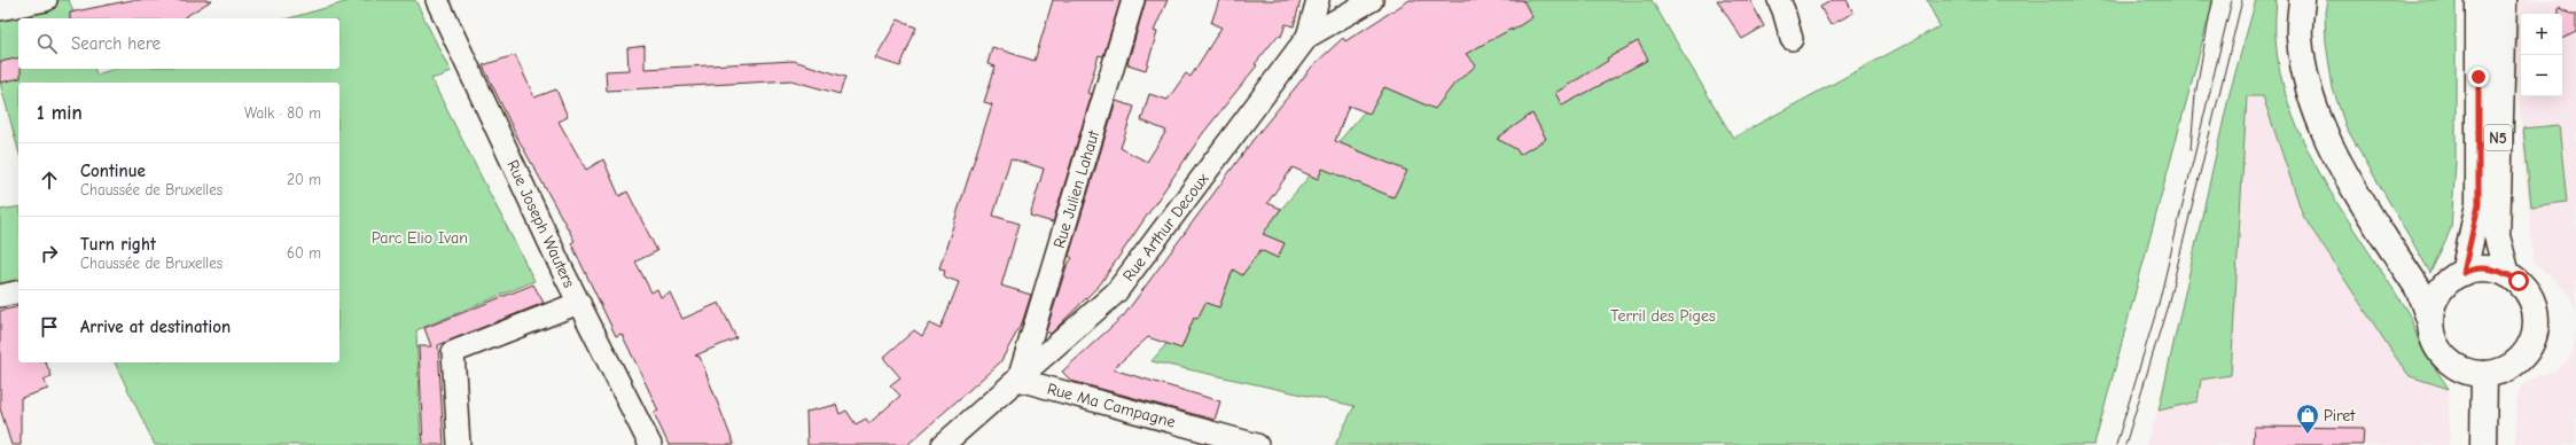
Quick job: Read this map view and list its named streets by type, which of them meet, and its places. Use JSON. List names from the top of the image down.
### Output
{
  "streets": {
    "main road": ["N5"],
    "street": [
      "Rue Julien Lahaut",
      "Rue Joseph Wauters",
      "Rue Arthur Decoux",
      "Rue Ma Campagne"
    ]
  },
  "crossings": [
    ["Rue Julien Lahaut", "Rue Arthur Decoux"],
    ["Rue Julien Lahaut", "Rue Ma Campagne"],
    ["Rue Arthur Decoux", "Rue Ma Campagne"]
  ],
  "parks": ["Parc Elio Ivan", "Terril des Piges"],
  "places": {
    "shop": ["Piret"]
  },
  "page": {
    "map_buttons": ["+", "−"],
    "search": "Search here",
    "heading": ["1 min", "Walk · 80 m"],
    "list": [
      ["Continue", "Chaussée de Bruxelles", "20 m"],
      ["Turn right", "Chaussée de Bruxelles", "60 m"],
      "Arrive at destination"
    ]
  }
}
